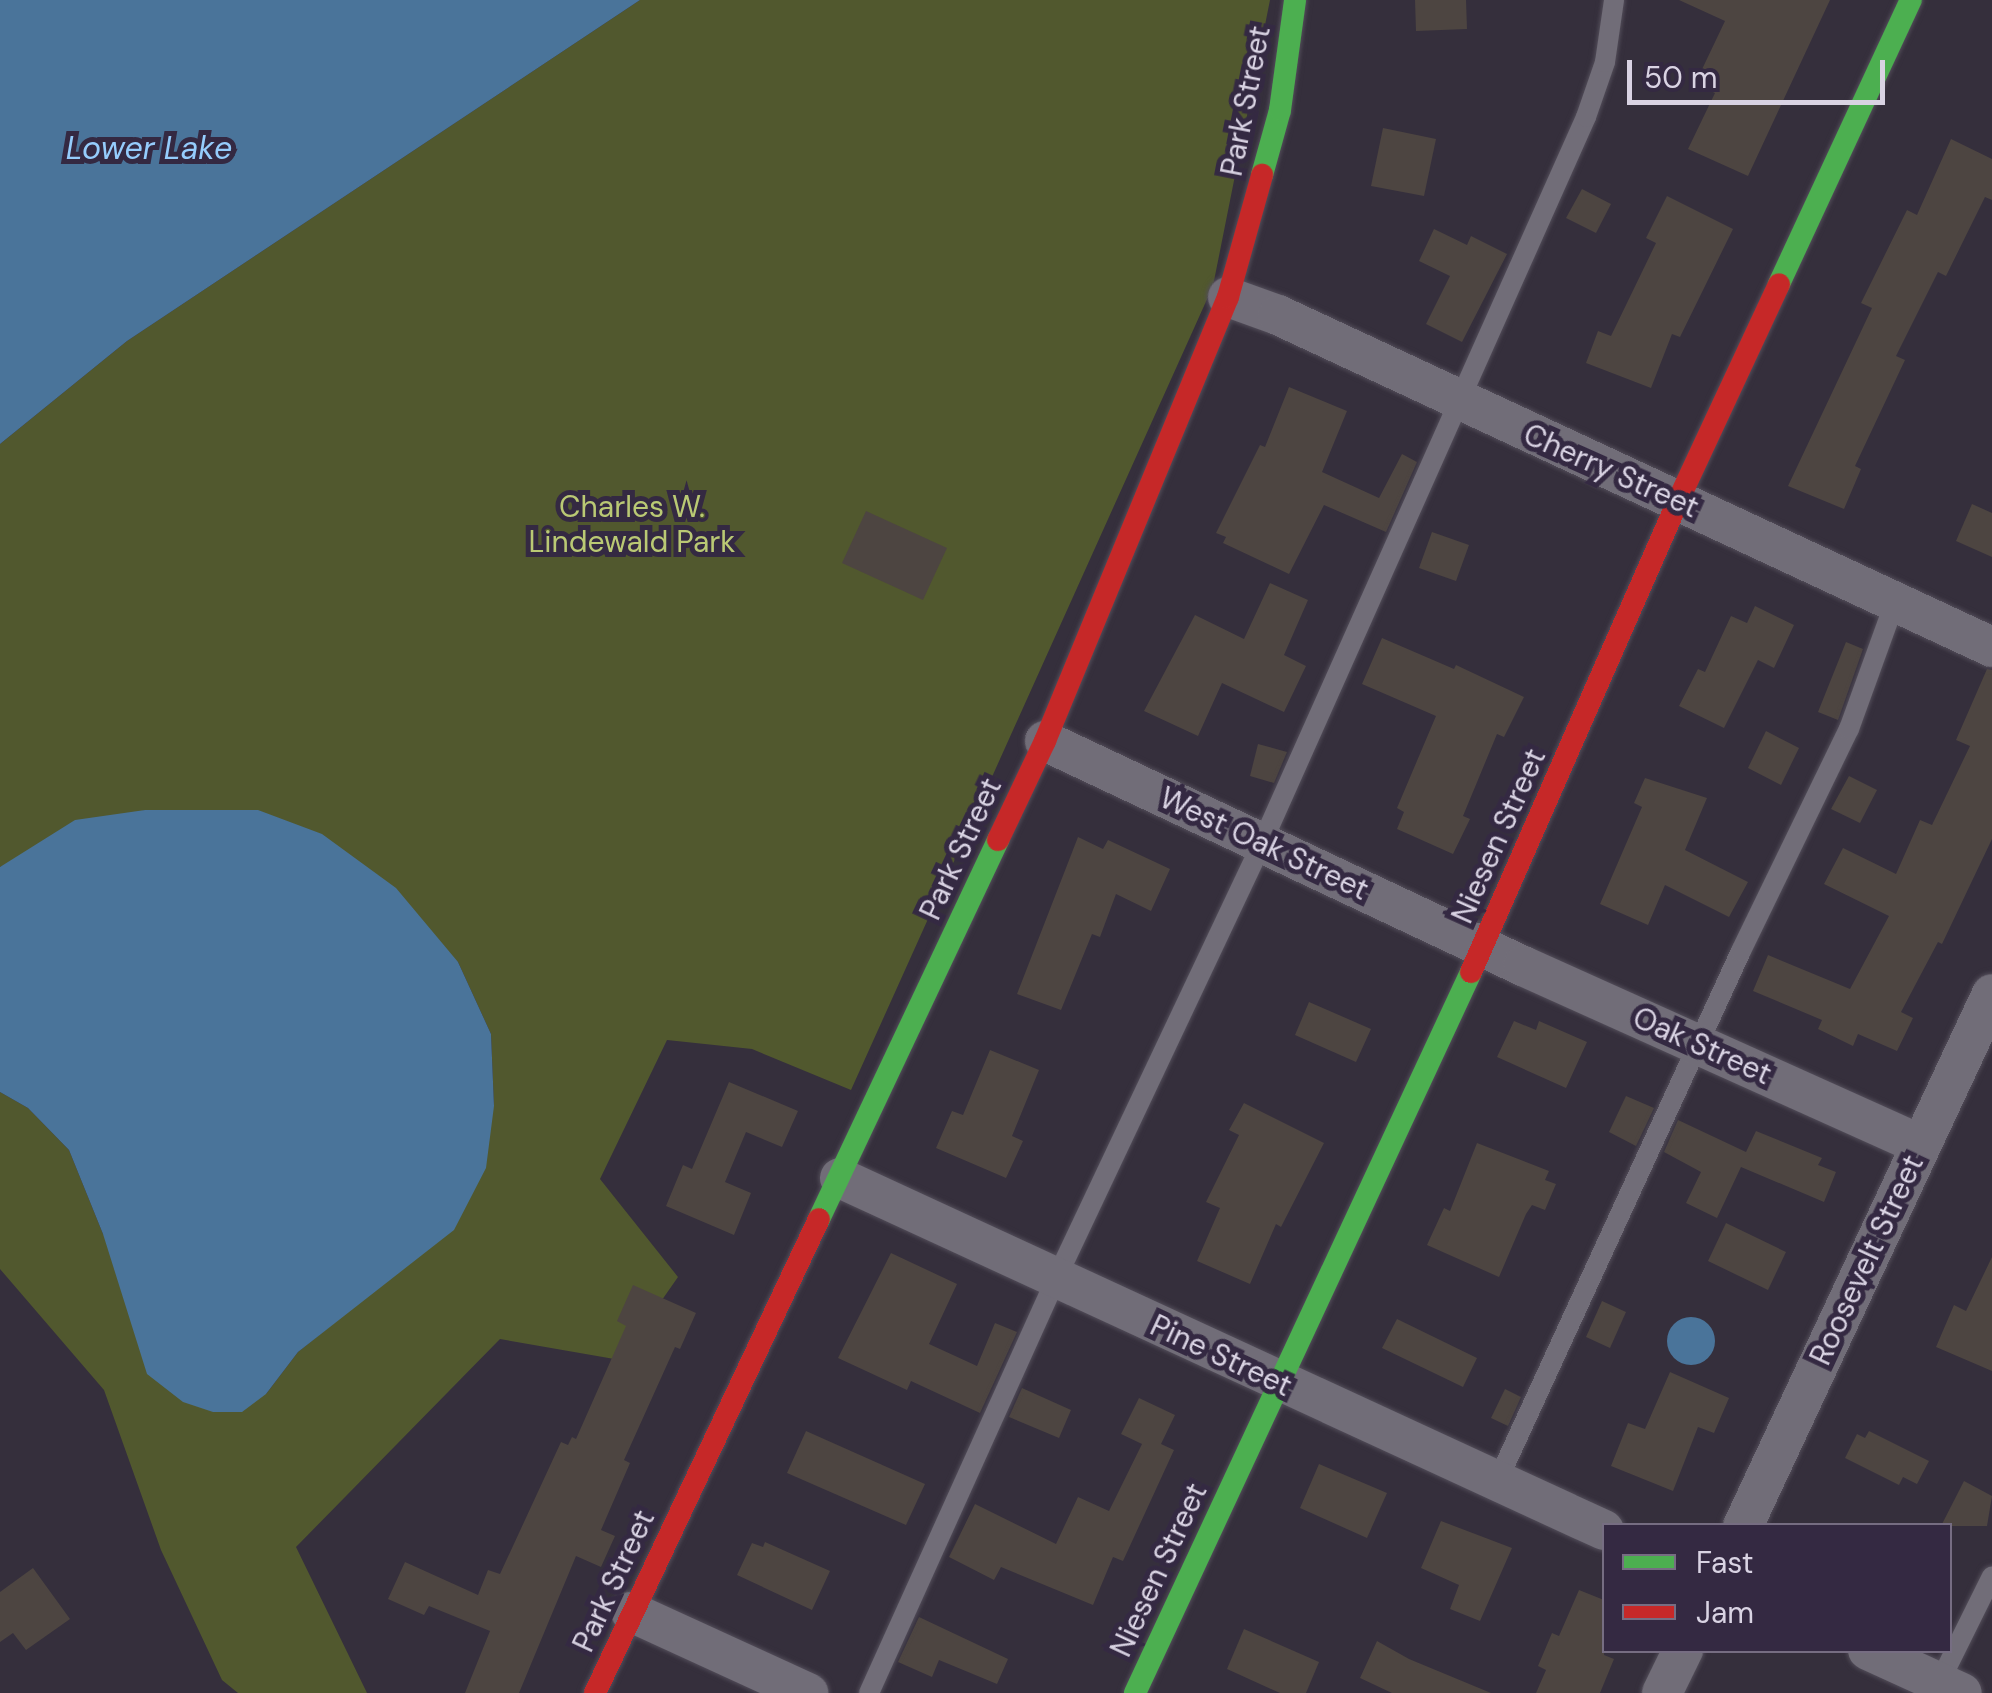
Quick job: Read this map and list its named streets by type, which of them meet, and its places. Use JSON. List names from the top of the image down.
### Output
{
  "streets": {
    "street": [
      "Park Street",
      "Cherry Street",
      "Niesen Street",
      "West Oak Street",
      "Oak Street",
      "Roosevelt Street",
      "Pine Street"
    ]
  },
  "crossings": [
    ["Park Street", "Cherry Street"],
    ["Park Street", "West Oak Street"],
    ["Park Street", "Pine Street"],
    ["Cherry Street", "Niesen Street"],
    ["Niesen Street", "West Oak Street"],
    ["Niesen Street", "Oak Street"],
    ["Niesen Street", "Pine Street"],
    ["West Oak Street", "Oak Street"],
    ["Oak Street", "Roosevelt Street"]
  ],
  "water": ["Lower Lake"],
  "parks": ["Charles W. Lindewald Park"],
  "legend": ["Fast", "Jam"],
  "scale_bar": "50 m"
}
